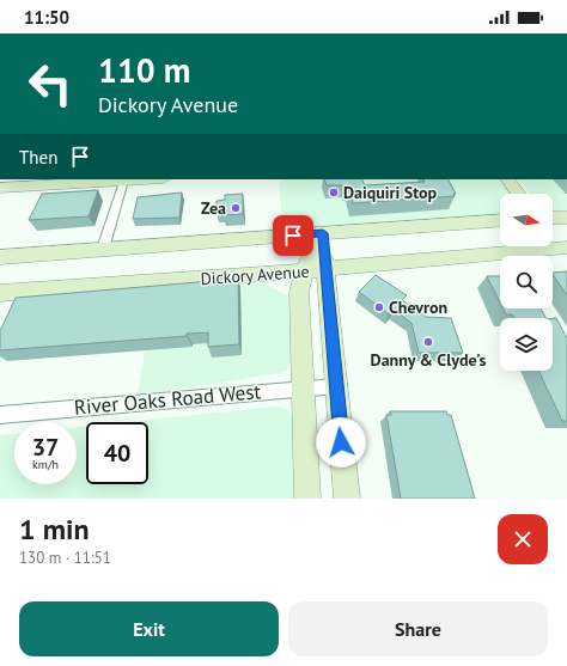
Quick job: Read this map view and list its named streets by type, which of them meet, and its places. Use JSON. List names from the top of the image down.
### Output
{
  "streets": {
    "main road": ["Dickory Avenue"],
    "street": ["River Oaks Road West"]
  },
  "places": [
    "Daiquiri Stop",
    "Zea",
    "Chevron",
    "Danny & Clyde's"
  ],
  "north": "right",
  "page": {
    "status": "11:50",
    "turn": ["110 m", "Dickory Avenue"],
    "then": "Then",
    "speed": "37 km/h",
    "limit": "40",
    "heading": ["1 min", "130 m · 11:51"],
    "buttons": ["Exit", "Share"]
  }
}
